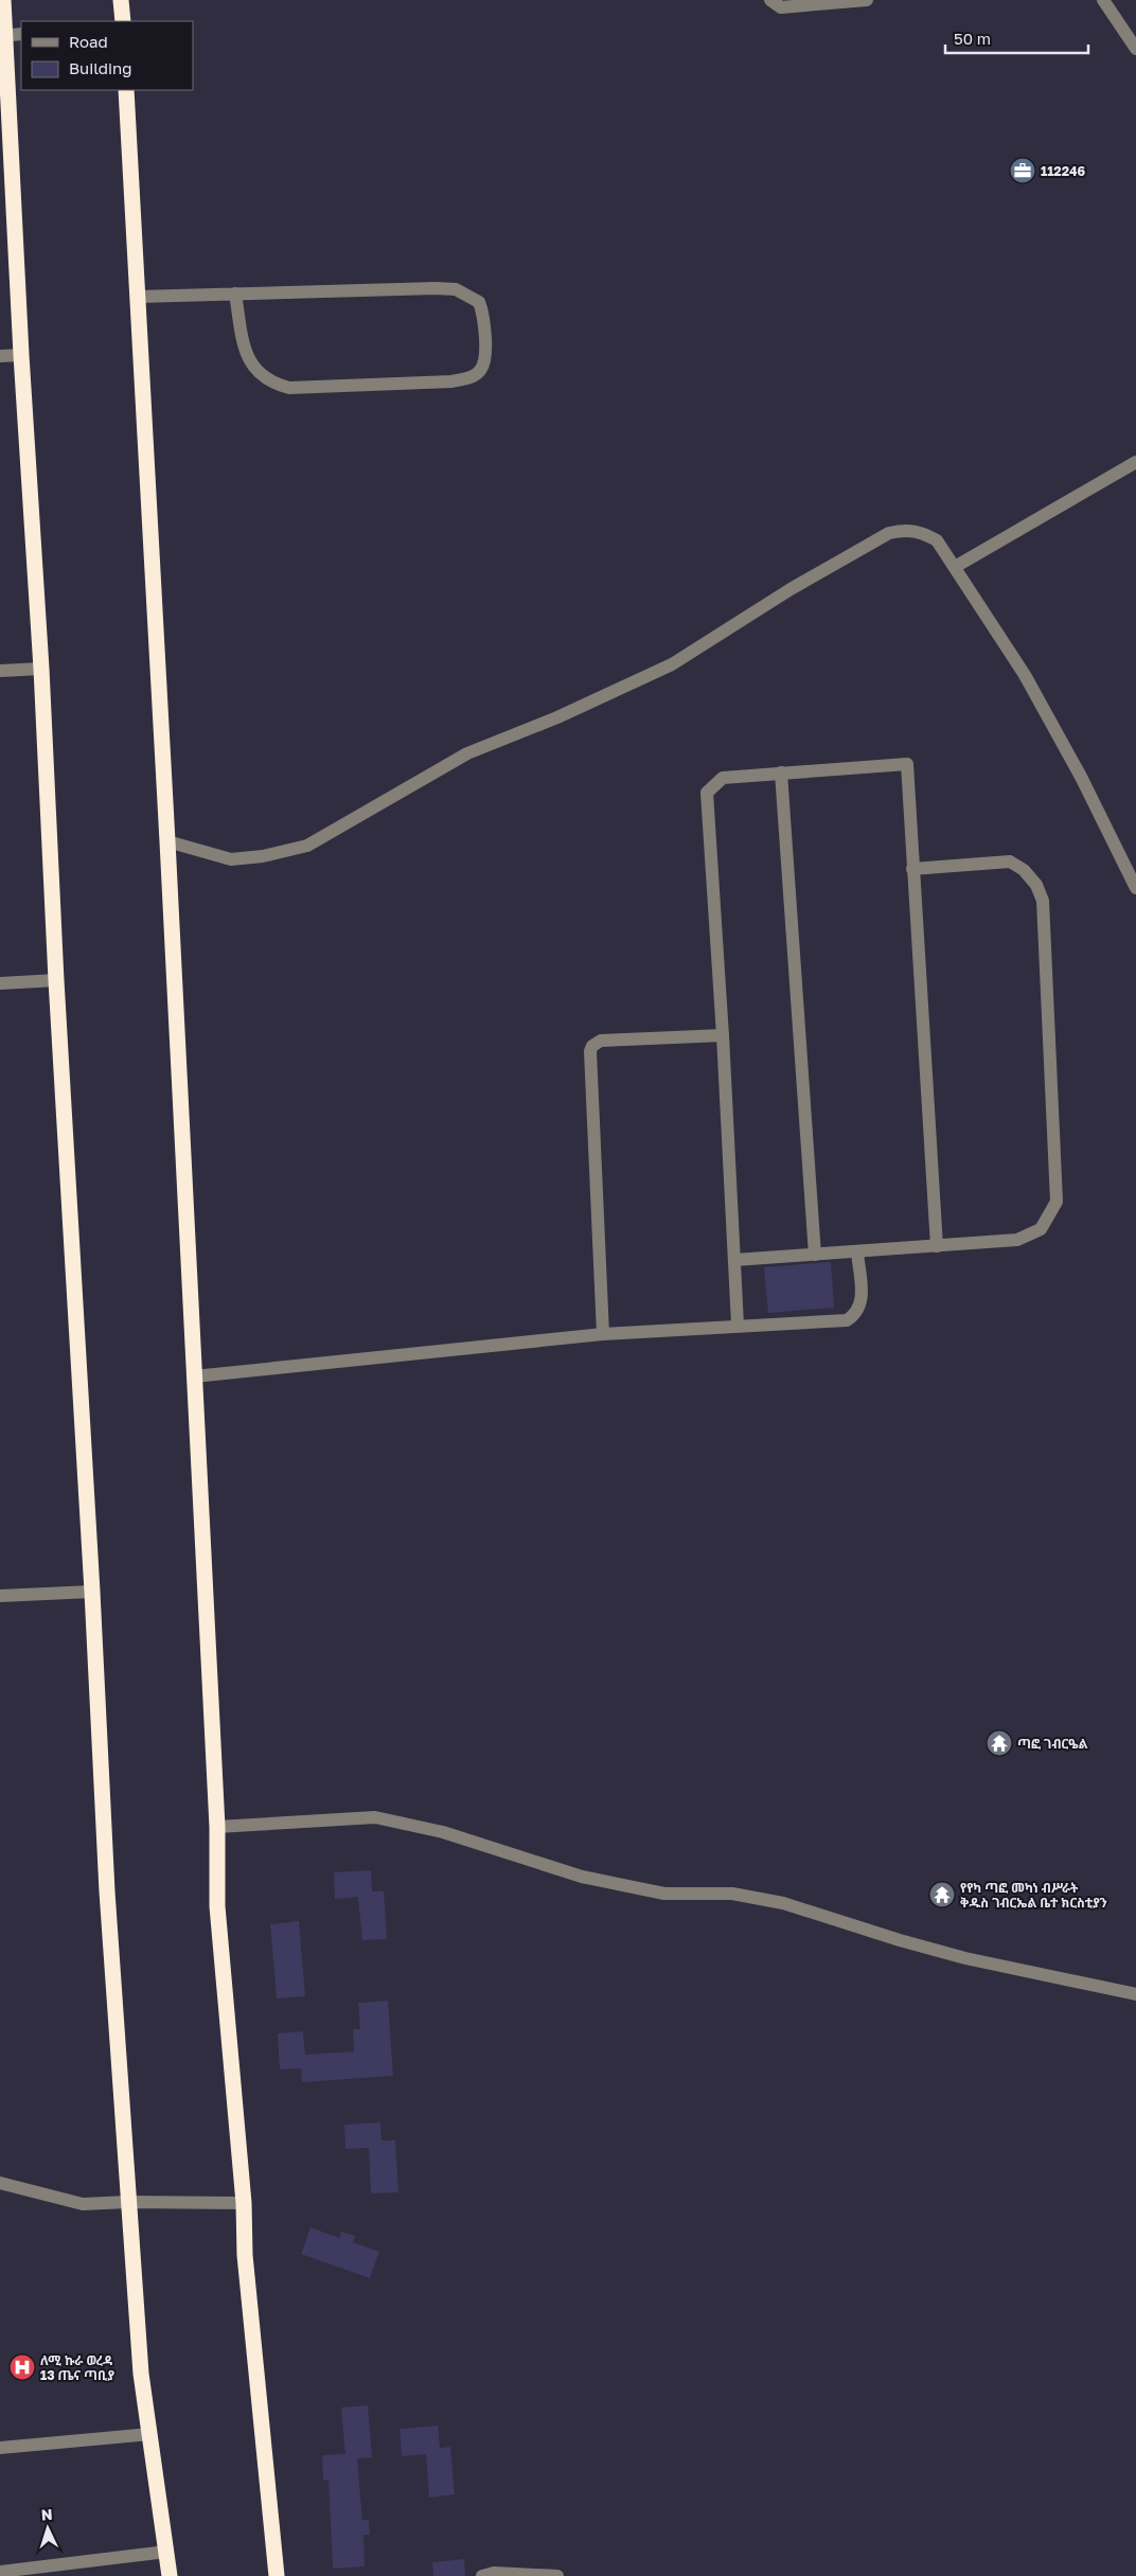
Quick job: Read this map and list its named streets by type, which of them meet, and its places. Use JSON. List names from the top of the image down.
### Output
{
  "places": {
    "office": ["112246"],
    "temple": ["ጣፎ ገብርዔል", "የየካ ጣፎ መካነ ብሥራት ቅዱስ ገብርኤል ቤተ ክርስቲያን"],
    "hospital": ["ለሚ ኩራ ወረዳ 13 ጤና ጣቢያ"]
  },
  "legend": ["Road", "Building"],
  "scale_bar": "50 m",
  "north": "top"
}
